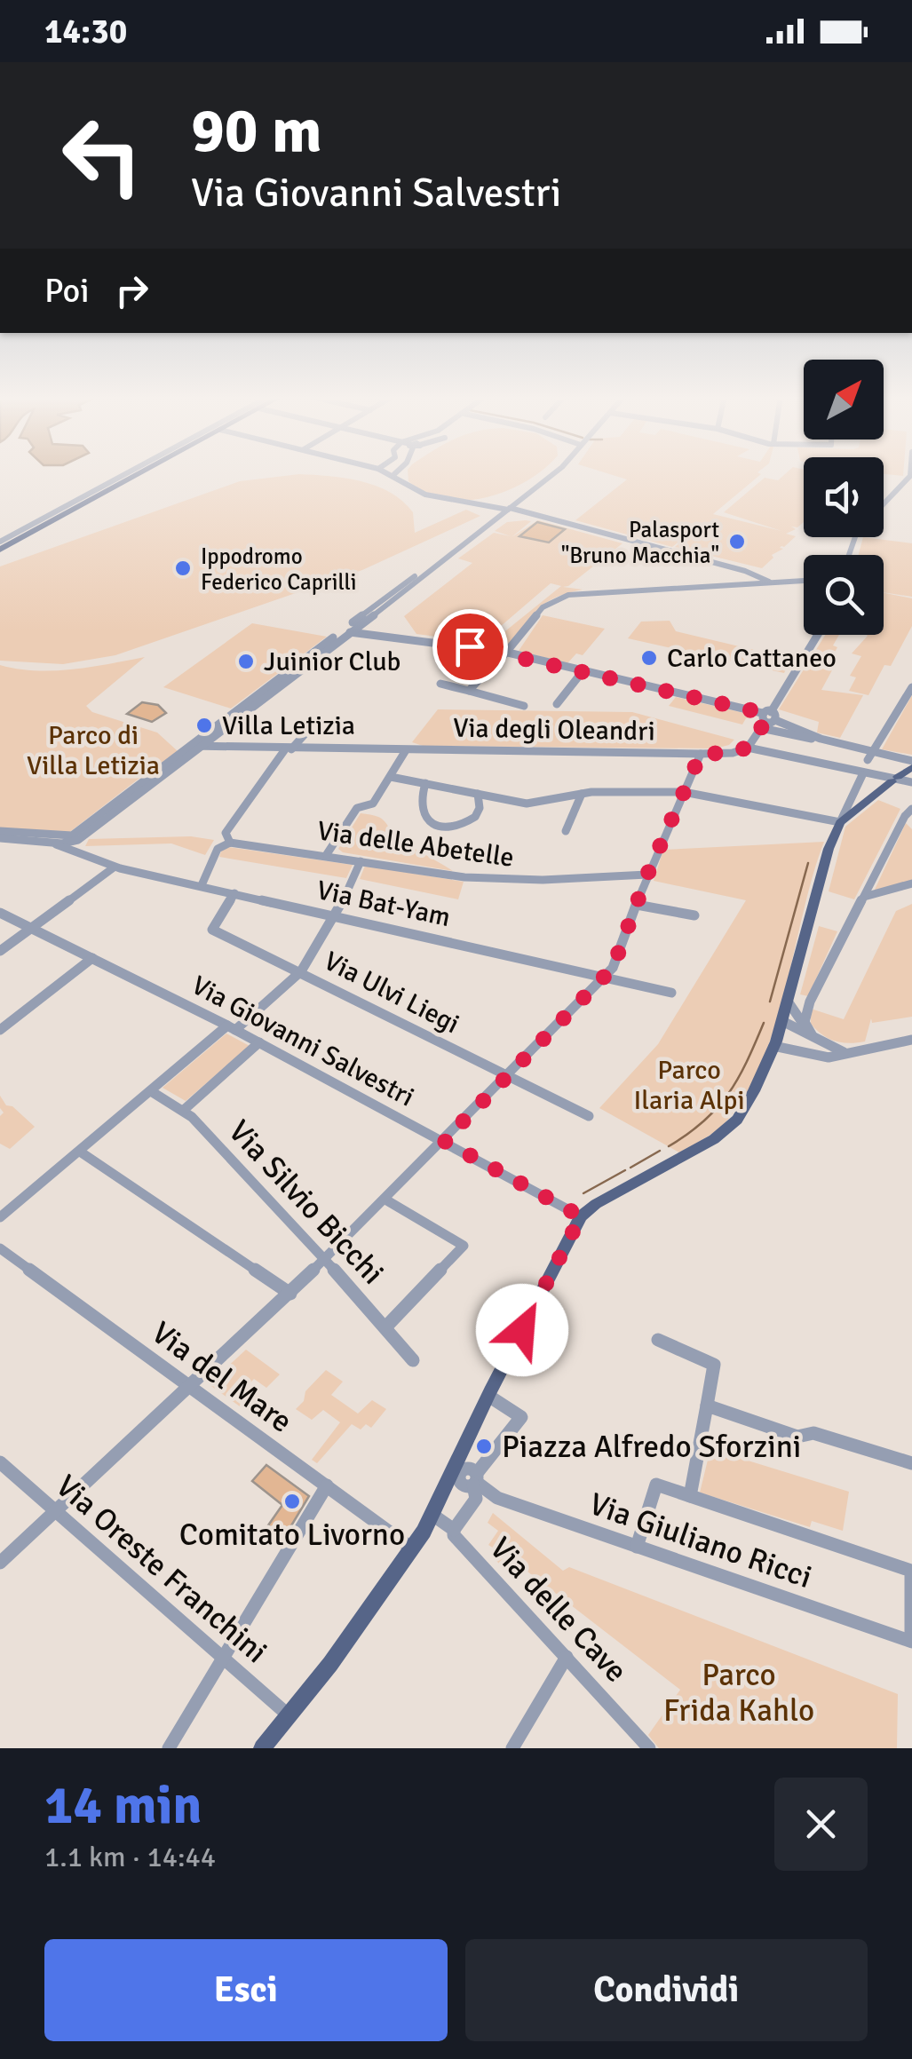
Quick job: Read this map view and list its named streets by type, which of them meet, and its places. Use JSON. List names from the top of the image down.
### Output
{
  "streets": {
    "street": [
      "Via degli Oleandri",
      "Via delle Abetelle",
      "Via Bat-Yam",
      "Via Ulvi Liegi",
      "Via Giovanni Salvestri",
      "Via Silvio Bicchi",
      "Via del Mare",
      "Via Giuliano Ricci",
      "Via Oreste Franchini",
      "Via delle Cave"
    ]
  },
  "crossings": [
    ["Via Bat-Yam", "Via Ulvi Liegi"]
  ],
  "parks": ["Parco di Villa Letizia", "Parco Ilaria Alpi", "Parco Frida Kahlo"],
  "places": [
    "Palasport \"Bruno Macchia\"",
    "Ippodromo Federico Caprilli",
    "Carlo Cattaneo",
    "Juinior Club",
    "Villa Letizia",
    "Piazza Alfredo Sforzini",
    "Comitato Livorno"
  ],
  "north": "top right",
  "page": {
    "status": "14:30",
    "turn": ["90 m", "Via Giovanni Salvestri"],
    "then": "Poi",
    "heading": ["14 min", "1.1 km · 14:44"],
    "buttons": ["Esci", "Condividi"]
  }
}
